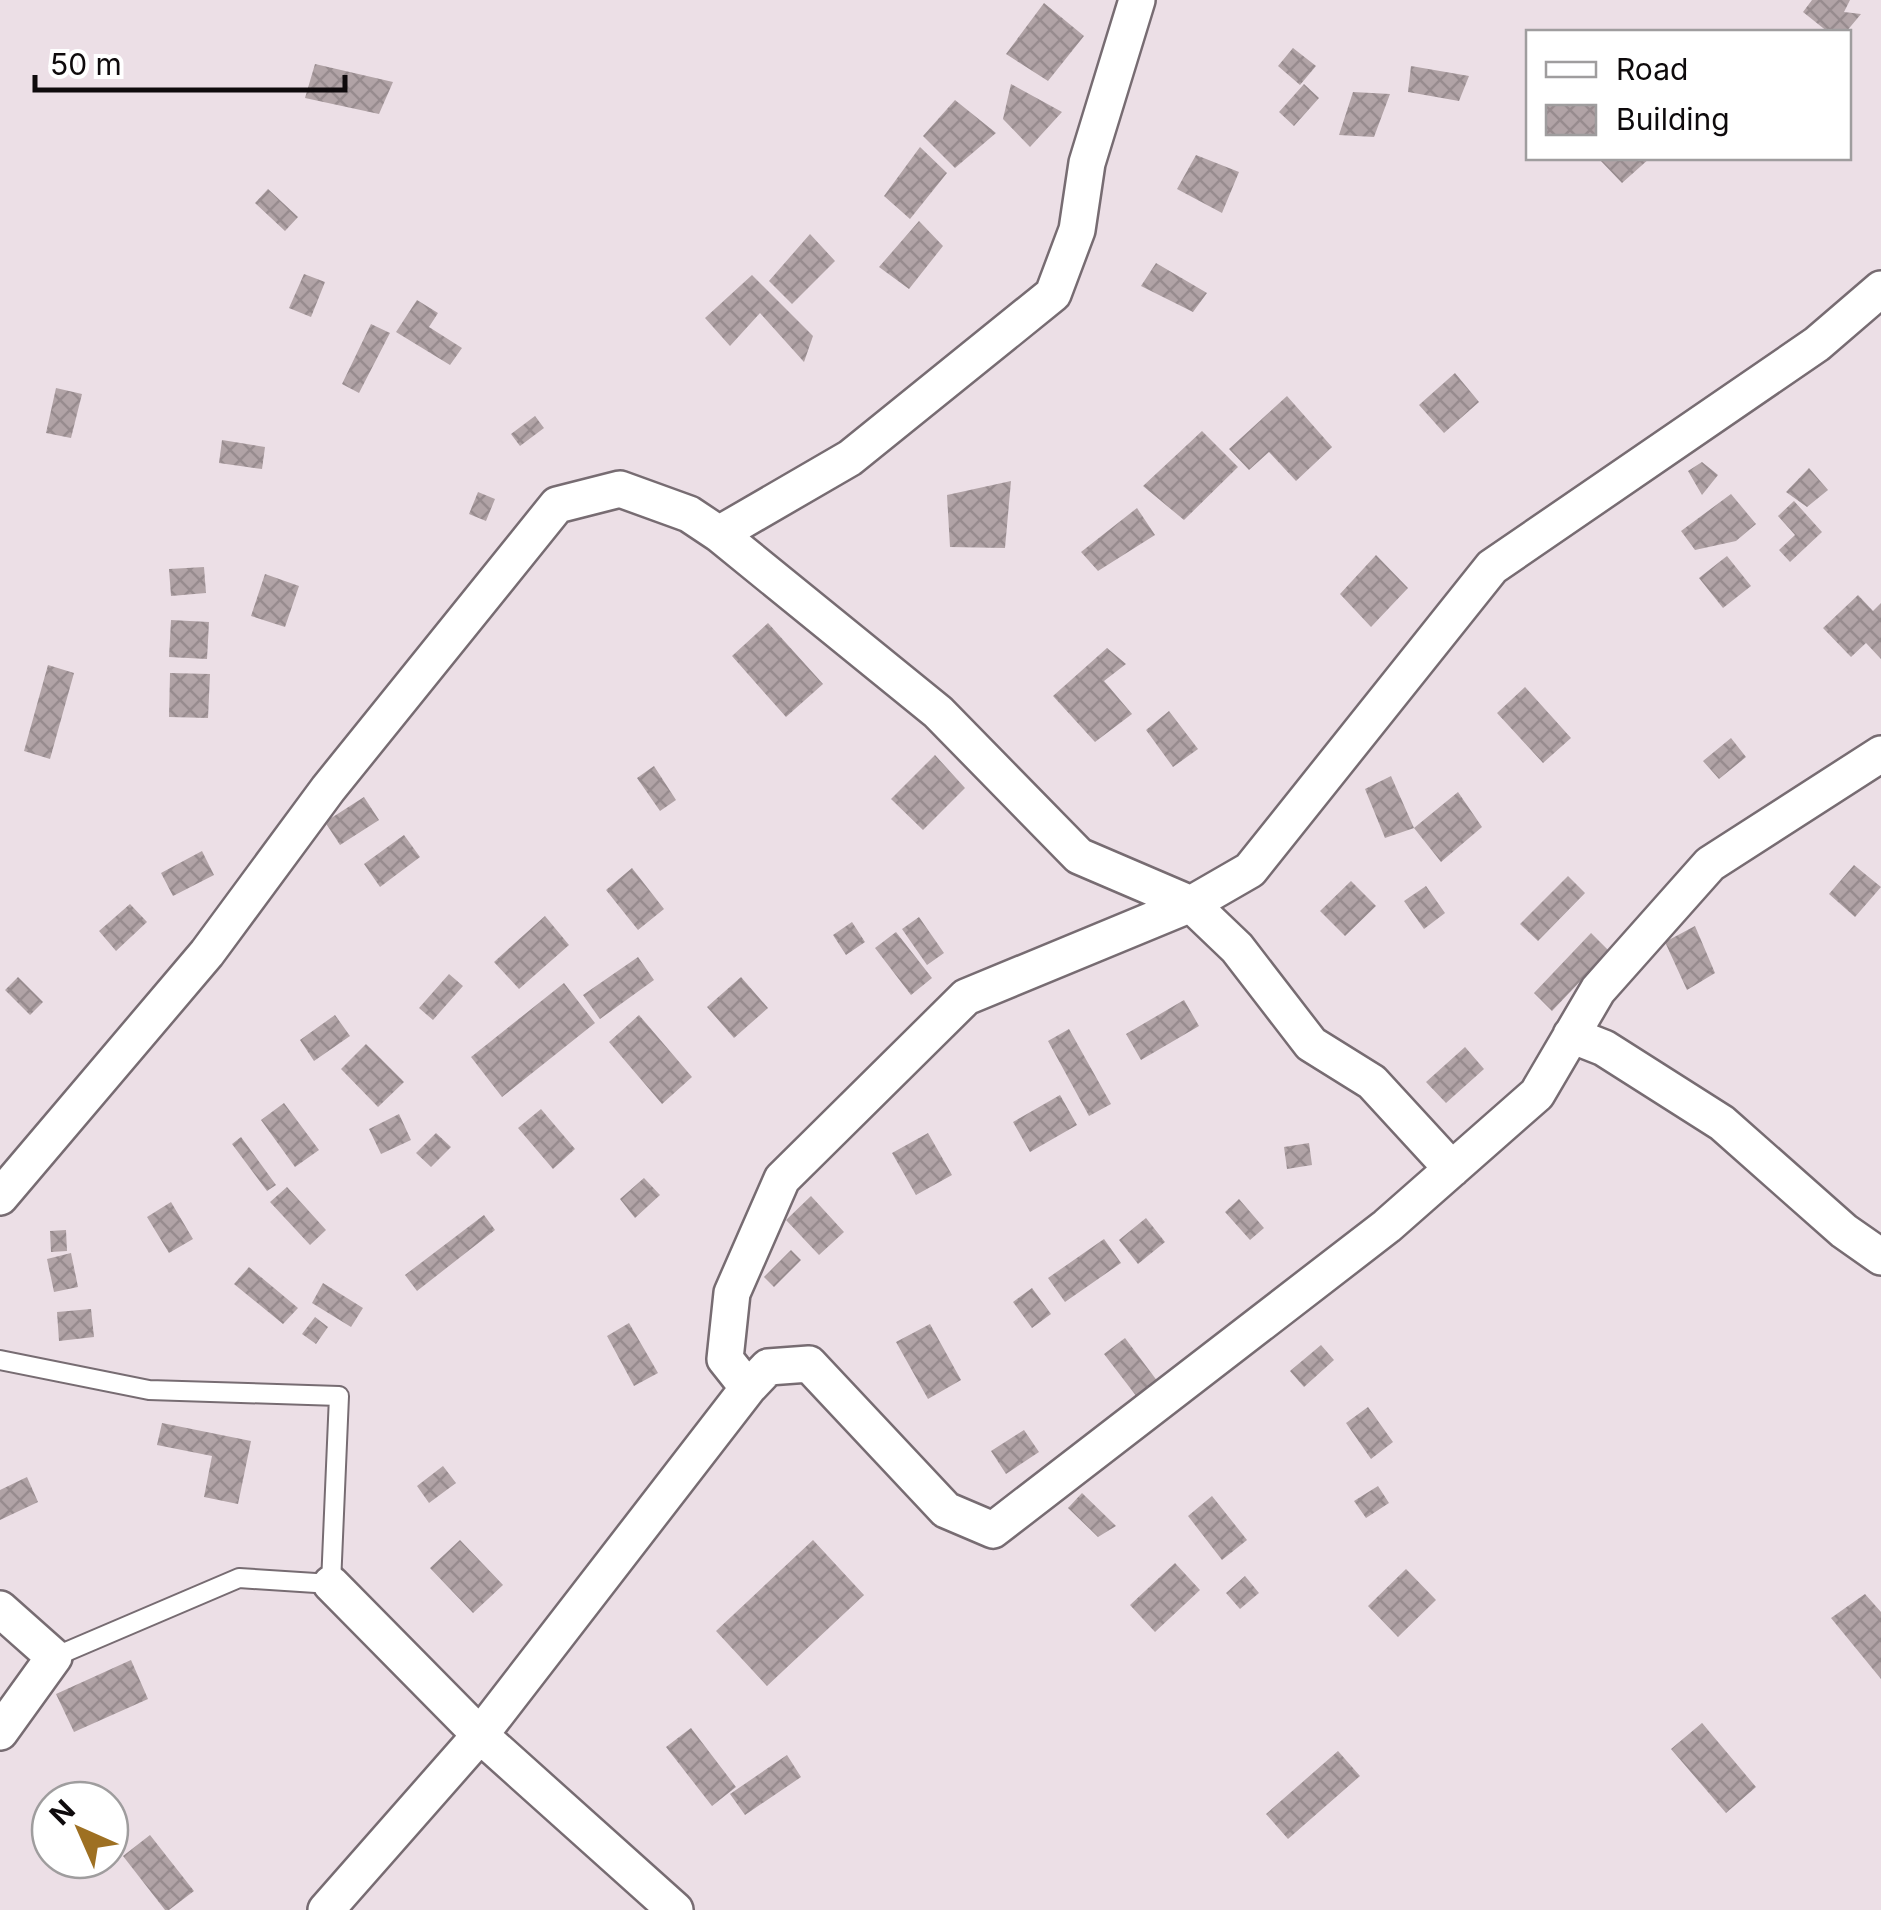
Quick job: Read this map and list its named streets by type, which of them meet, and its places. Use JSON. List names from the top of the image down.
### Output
{
  "legend": ["Road", "Building"],
  "scale_bar": "50 m",
  "north": "top left"
}
